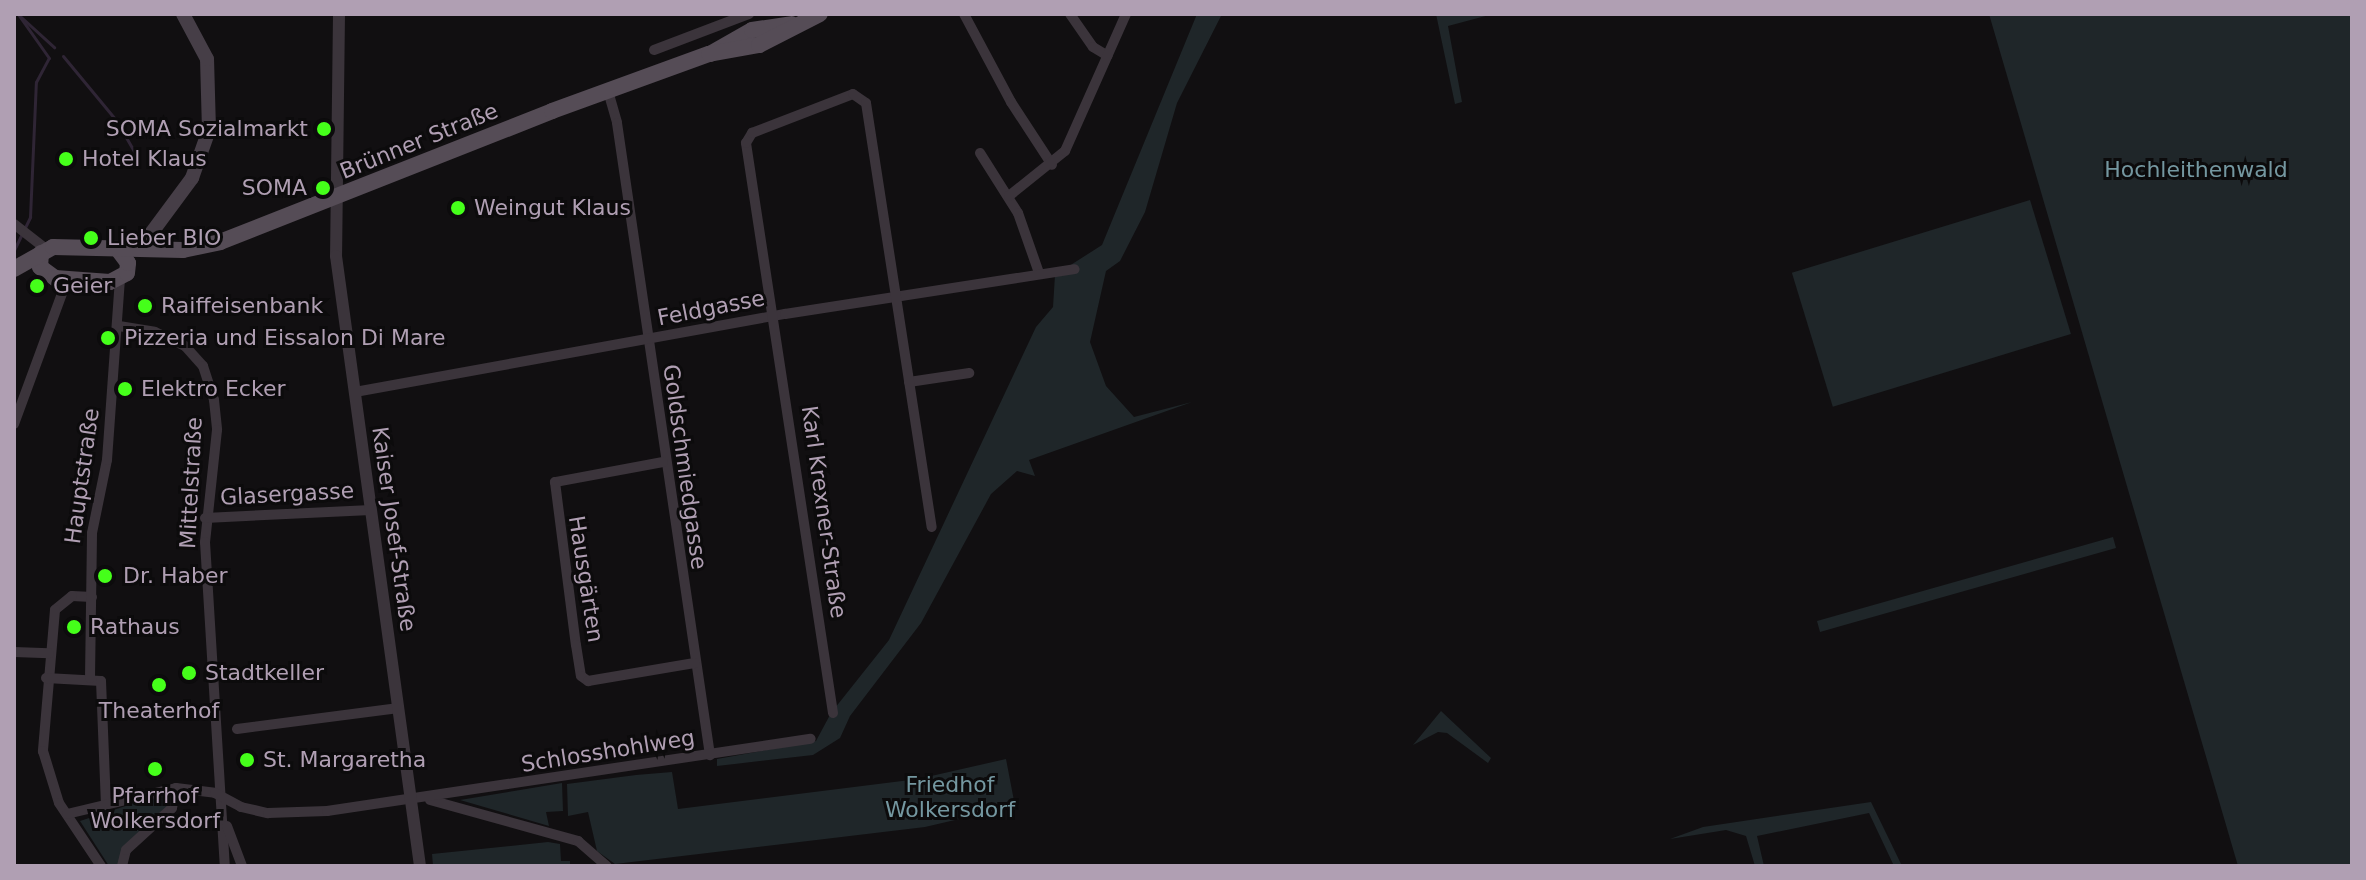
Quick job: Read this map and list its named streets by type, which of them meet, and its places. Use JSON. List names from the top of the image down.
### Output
{
  "streets": {
    "main road": ["Brünner Straße"],
    "street": [
      "Feldgasse",
      "Goldschmiedgasse",
      "Hauptstraße",
      "Mittelstraße",
      "Glasergasse",
      "Karl Krexner-Straße",
      "Kaiser Josef-Straße",
      "Hausgärten",
      "Schlosshohlweg"
    ]
  },
  "crossings": [
    ["Brünner Straße", "Goldschmiedgasse"],
    ["Brünner Straße", "Kaiser Josef-Straße"],
    ["Feldgasse", "Goldschmiedgasse"],
    ["Feldgasse", "Karl Krexner-Straße"],
    ["Feldgasse", "Kaiser Josef-Straße"],
    ["Goldschmiedgasse", "Hausgärten"],
    ["Goldschmiedgasse", "Schlosshohlweg"],
    ["Hauptstraße", "Mittelstraße"],
    ["Mittelstraße", "Glasergasse"],
    ["Mittelstraße", "Schlosshohlweg"],
    ["Glasergasse", "Kaiser Josef-Straße"],
    ["Kaiser Josef-Straße", "Schlosshohlweg"]
  ],
  "parks": ["Hochleithenwald", "Friedhof Wolkersdorf"],
  "places": [
    "SOMA Sozialmarkt",
    "Hotel Klaus",
    "SOMA",
    "Weingut Klaus",
    "Lieber BIO",
    "Geier",
    "Raiffeisenbank",
    "Pizzeria und Eissalon Di Mare",
    "Elektro Ecker",
    "Dr. Haber",
    "Rathaus",
    "Stadtkeller",
    "Theaterhof",
    "St. Margaretha",
    "Pfarrhof Wolkersdorf"
  ]
}
